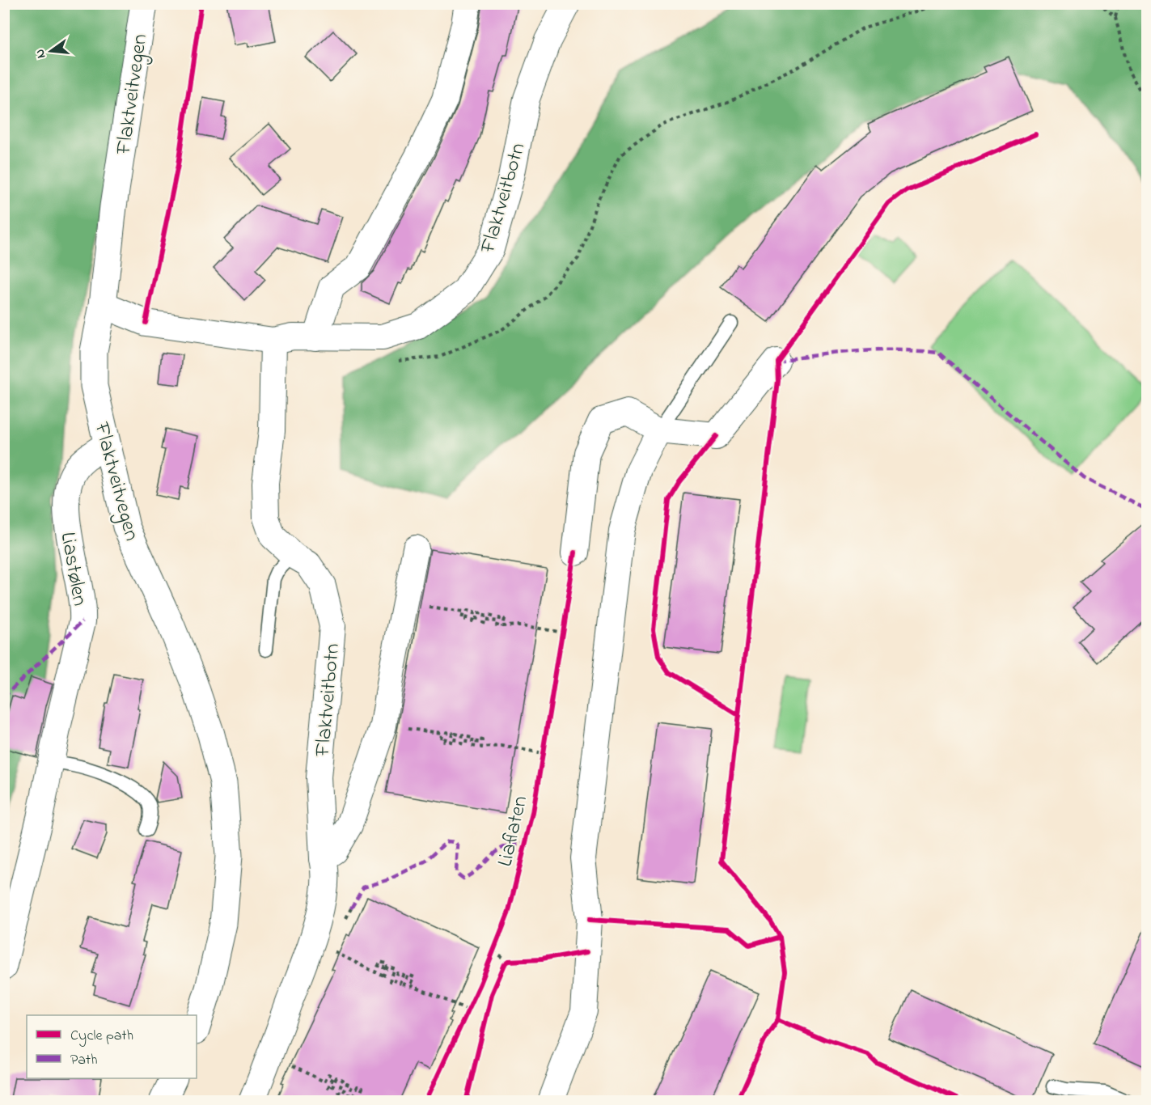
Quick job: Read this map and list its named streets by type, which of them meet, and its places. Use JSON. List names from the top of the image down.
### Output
{
  "streets": {
    "main road": ["Flaktveitvegen"],
    "street": ["Flaktveitbotn", "Liastølen"],
    "cycle path": ["Liaflaten"]
  },
  "crossings": [
    ["Flaktveitvegen", "Flaktveitbotn"],
    ["Flaktveitvegen", "Liastølen"]
  ],
  "legend": ["Cycle path", "Path"],
  "north": "left"
}
